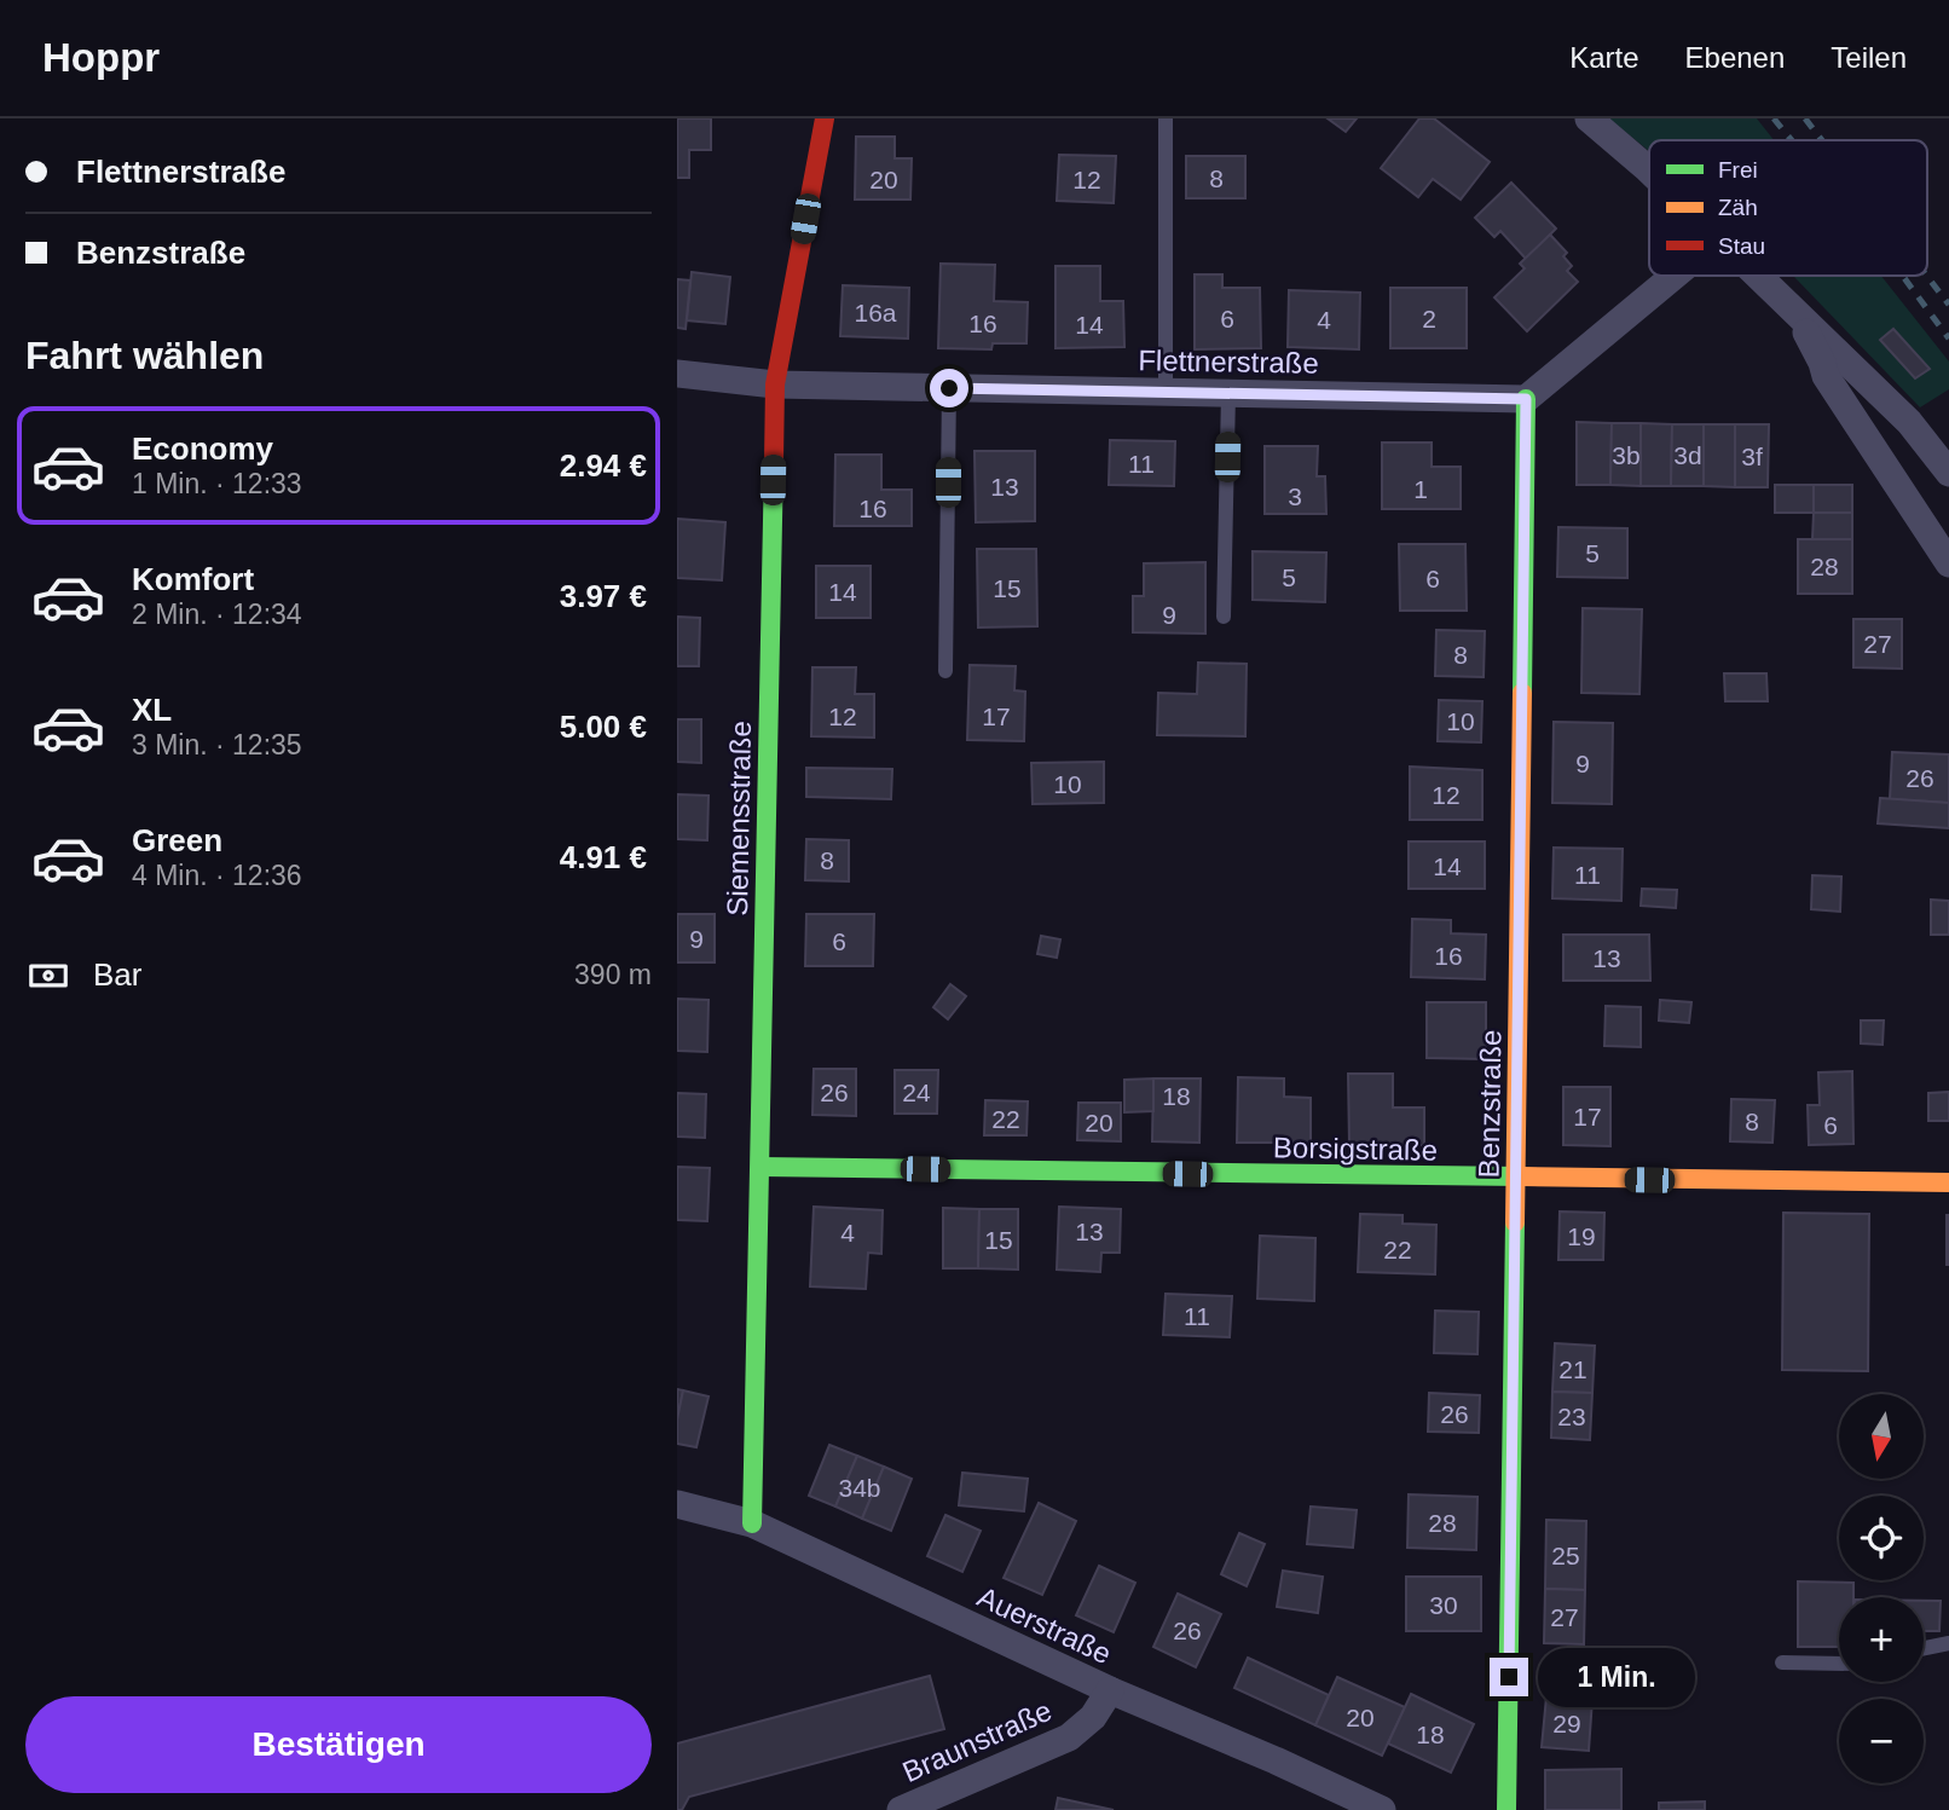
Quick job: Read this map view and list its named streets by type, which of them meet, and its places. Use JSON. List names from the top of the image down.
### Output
{
  "streets": {
    "street": [
      "Flettnerstraße",
      "Siemensstraße",
      "Benzstraße",
      "Borsigstraße",
      "Auerstraße",
      "Braunstraße"
    ]
  },
  "crossings": [
    ["Flettnerstraße", "Siemensstraße"],
    ["Flettnerstraße", "Benzstraße"],
    ["Siemensstraße", "Borsigstraße"],
    ["Siemensstraße", "Auerstraße"],
    ["Benzstraße", "Borsigstraße"],
    ["Auerstraße", "Braunstraße"]
  ],
  "house_numbers": [
    "8",
    "20",
    "12",
    "16a",
    "6",
    "2",
    "4",
    "16",
    "14",
    "3b",
    "3d",
    "3f",
    "11",
    "13",
    "1",
    "3",
    "16",
    "5",
    "28",
    "5",
    "6",
    "15",
    "14",
    "9",
    "27",
    "8",
    "12",
    "17",
    "10",
    "9",
    "26",
    "10",
    "12",
    "8",
    "14",
    "11",
    "9",
    "6",
    "16",
    "13",
    "26",
    "24",
    "18",
    "17",
    "22",
    "8",
    "20",
    "6",
    "13",
    "4",
    "19",
    "15",
    "22",
    "11",
    "21",
    "26",
    "23",
    "34b",
    "28",
    "25",
    "30",
    "27",
    "26",
    "20",
    "29",
    "18"
  ],
  "legend": ["Frei", "Zäh", "Stau"],
  "north": "bottom",
  "page": {
    "header": "Hoppr",
    "nav": ["Karte", "Ebenen", "Teilen"],
    "banner": ["Flettnerstraße", "Benzstraße"],
    "heading": "Fahrt wählen",
    "list": [
      {
        "name": "Economy",
        "note": "1 Min. · 12:33",
        "value": "2.94 €"
      },
      {
        "name": "Komfort",
        "note": "2 Min. · 12:34",
        "value": "3.97 €"
      },
      {
        "name": "XL",
        "note": "3 Min. · 12:35",
        "value": "5.00 €"
      },
      {
        "name": "Green",
        "note": "4 Min. · 12:36",
        "value": "4.91 €"
      }
    ],
    "pay": ["Bar", "390 m"],
    "map_buttons": ["+", "−"],
    "bubble": "1 Min.",
    "buttons": "Bestätigen"
  }
}
